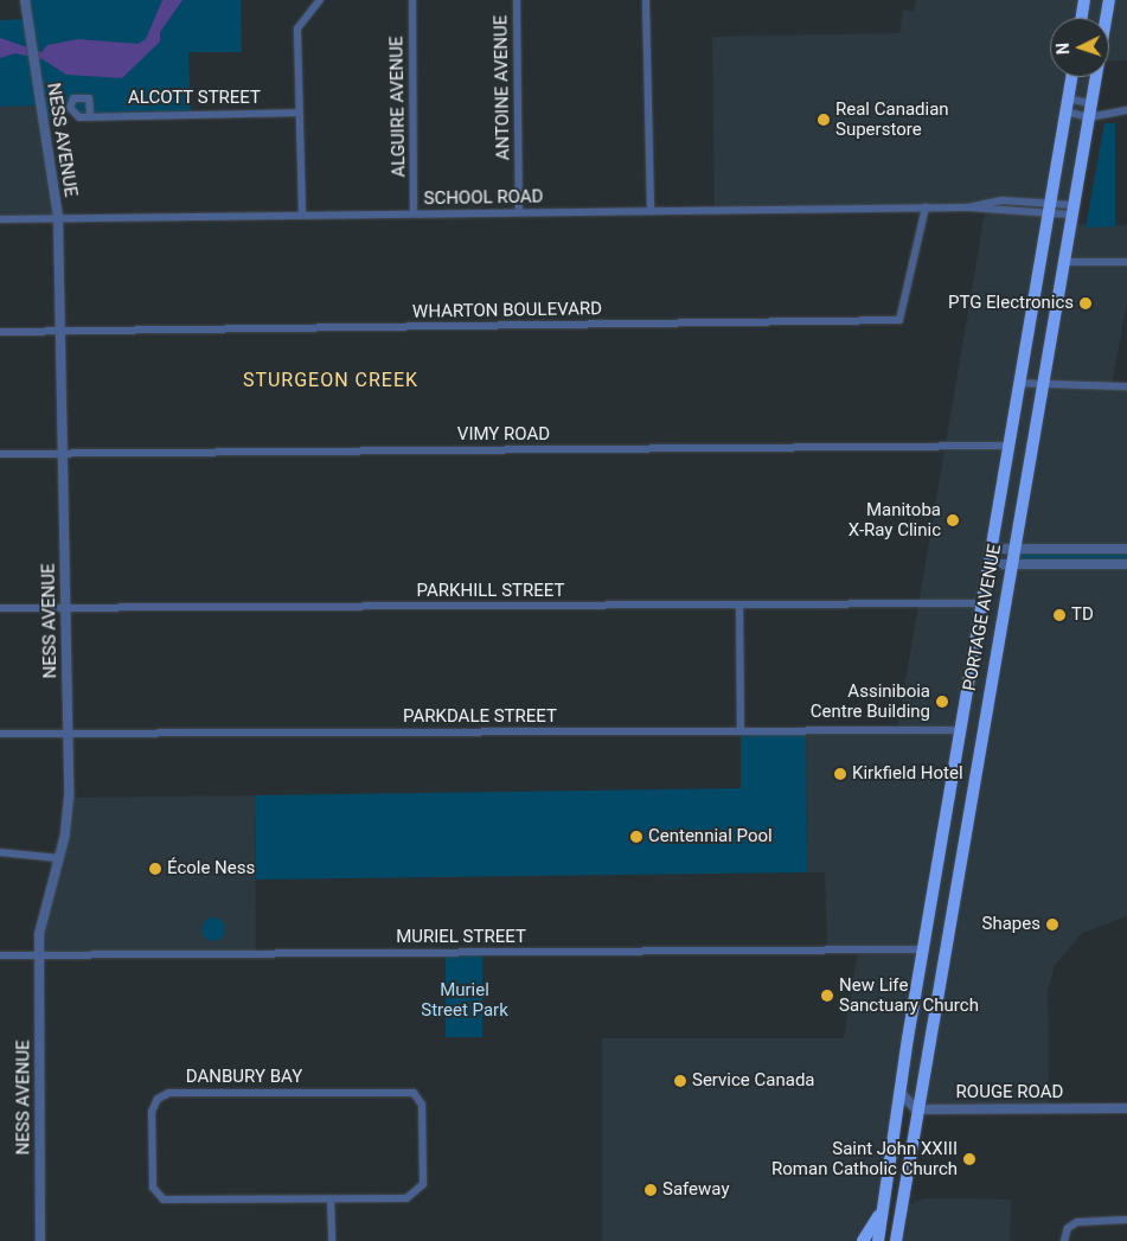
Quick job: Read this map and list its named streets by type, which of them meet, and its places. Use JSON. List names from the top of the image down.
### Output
{
  "streets": {
    "highway": ["PORTAGE AVENUE"],
    "street": [
      "ANTOINE AVENUE",
      "ALCOTT STREET",
      "ALGUIRE AVENUE",
      "NESS AVENUE",
      "SCHOOL ROAD",
      "WHARTON BOULEVARD",
      "VIMY ROAD",
      "PARKHILL STREET",
      "PARKDALE STREET",
      "MURIEL STREET",
      "DANBURY BAY",
      "ROUGE ROAD"
    ]
  },
  "crossings": [
    ["ANTOINE AVENUE", "SCHOOL ROAD"],
    ["ALGUIRE AVENUE", "SCHOOL ROAD"],
    ["NESS AVENUE", "SCHOOL ROAD"],
    ["NESS AVENUE", "WHARTON BOULEVARD"],
    ["NESS AVENUE", "VIMY ROAD"],
    ["NESS AVENUE", "PARKHILL STREET"],
    ["NESS AVENUE", "PARKDALE STREET"],
    ["NESS AVENUE", "MURIEL STREET"],
    ["SCHOOL ROAD", "WHARTON BOULEVARD"],
    ["SCHOOL ROAD", "PORTAGE AVENUE"],
    ["VIMY ROAD", "PORTAGE AVENUE"],
    ["PARKHILL STREET", "PORTAGE AVENUE"],
    ["PORTAGE AVENUE", "PARKDALE STREET"],
    ["PORTAGE AVENUE", "MURIEL STREET"],
    ["PORTAGE AVENUE", "ROUGE ROAD"]
  ],
  "districts": ["STURGEON CREEK"],
  "parks": ["Muriel Street Park"],
  "places": [
    "Real Canadian Superstore",
    "PTG Electronics",
    "Manitoba X-Ray Clinic",
    "TD",
    "Assiniboia Centre Building",
    "Kirkfield Hotel",
    "Centennial Pool",
    "École Ness",
    "Shapes",
    "New Life Sanctuary Church",
    "Service Canada",
    "Saint John XXIII Roman Catholic Church",
    "Safeway"
  ],
  "north": "left"
}
